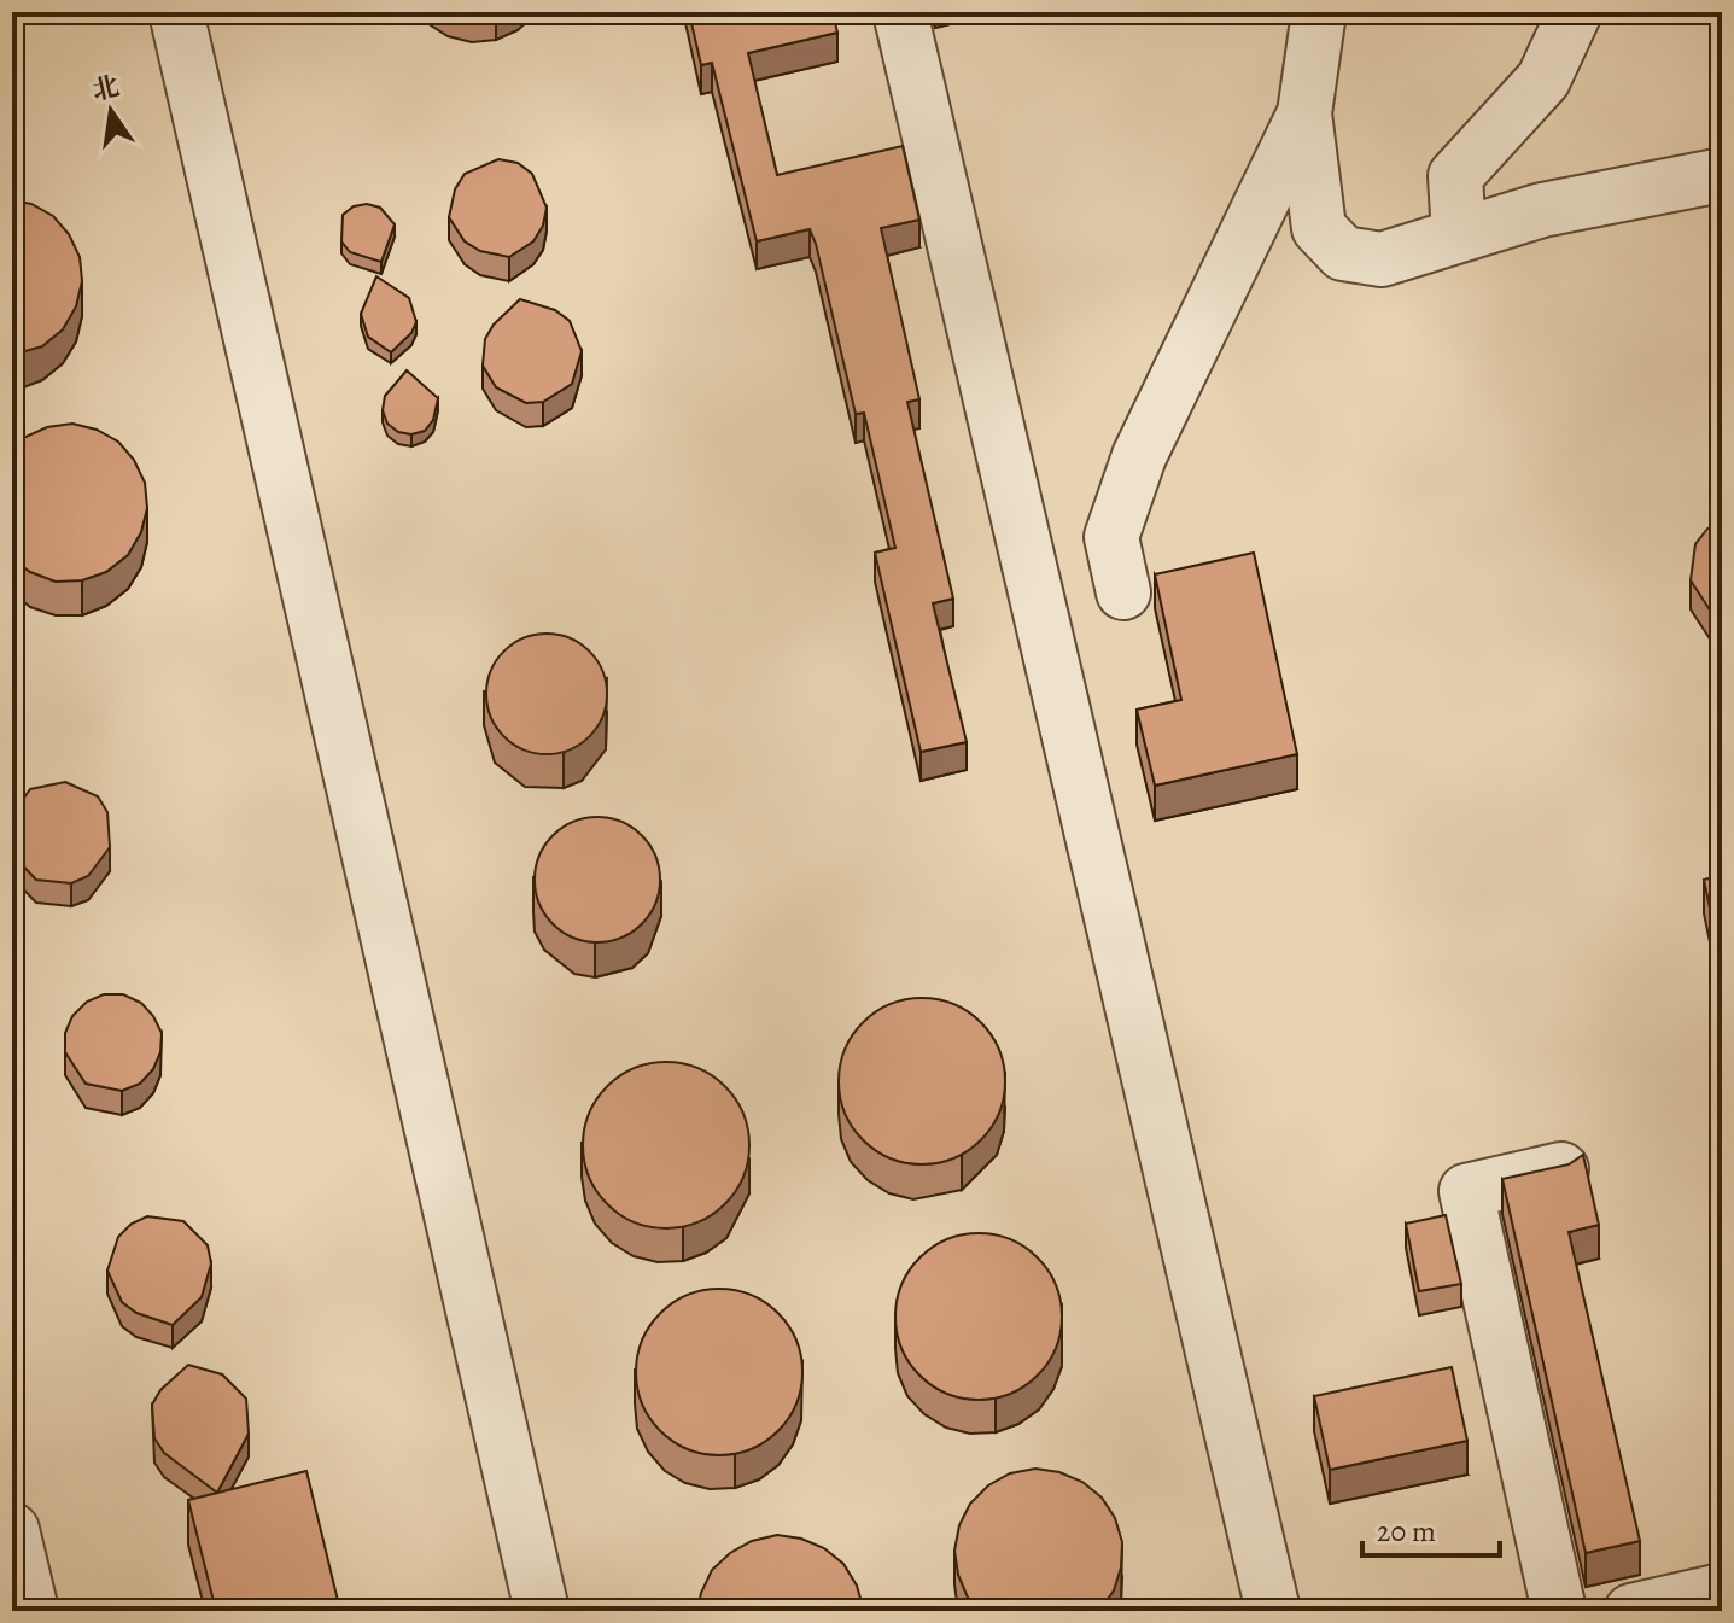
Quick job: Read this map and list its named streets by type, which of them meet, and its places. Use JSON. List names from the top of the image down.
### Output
{
  "scale_bar": "20 m",
  "north": "top"
}
